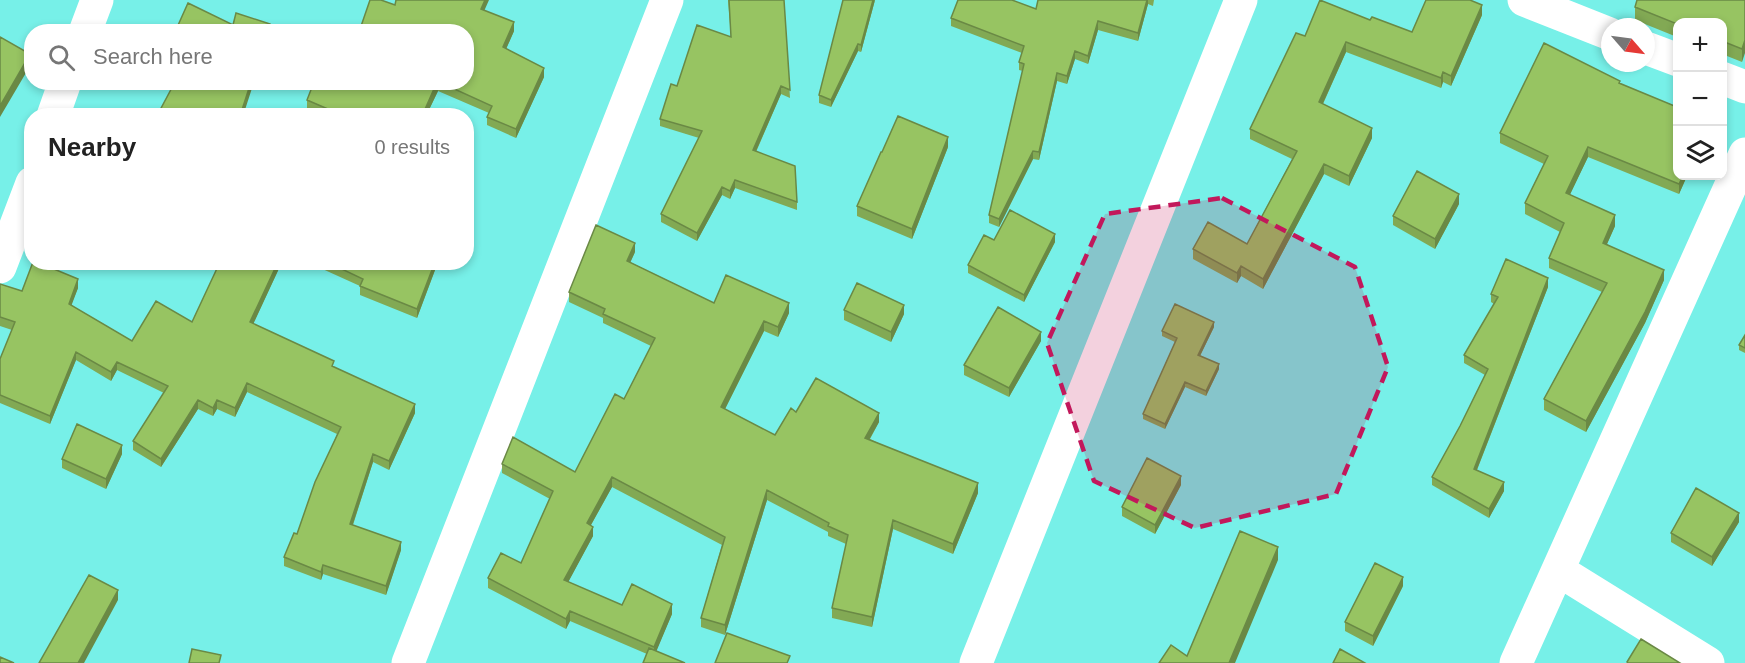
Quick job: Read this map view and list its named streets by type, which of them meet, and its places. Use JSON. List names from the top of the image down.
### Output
{
  "north": "bottom right",
  "page": {
    "map_buttons": ["+", "−"],
    "search": "Search here",
    "heading": ["Nearby", "0 results"]
  }
}
